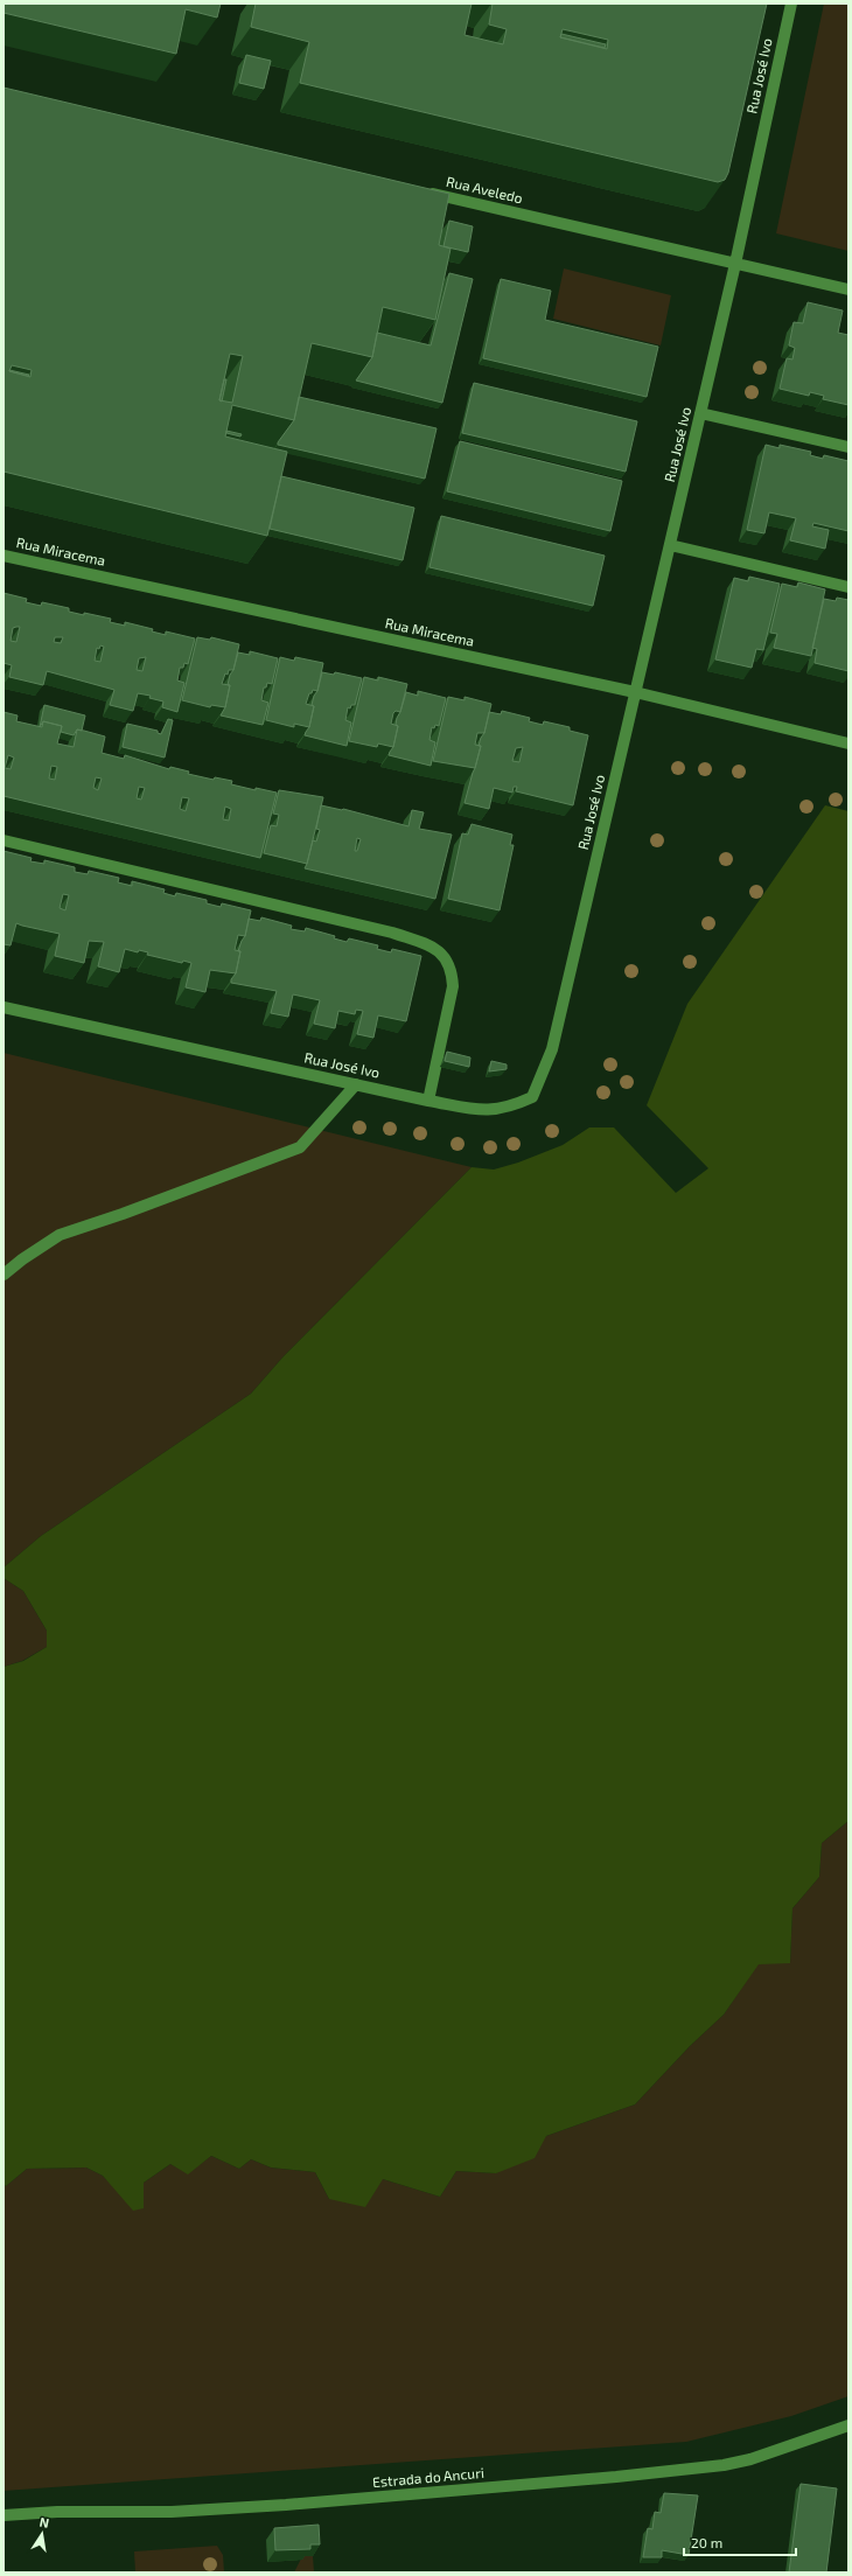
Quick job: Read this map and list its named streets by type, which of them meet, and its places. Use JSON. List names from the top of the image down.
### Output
{
  "streets": {
    "street": [
      "Rua José Ivo",
      "Rua Aveledo",
      "Rua Miracema",
      "Estrada do Ancuri"
    ]
  },
  "crossings": [
    ["Rua José Ivo", "Rua Aveledo"],
    ["Rua José Ivo", "Rua Miracema"]
  ],
  "scale_bar": "20 m",
  "north": "top"
}
